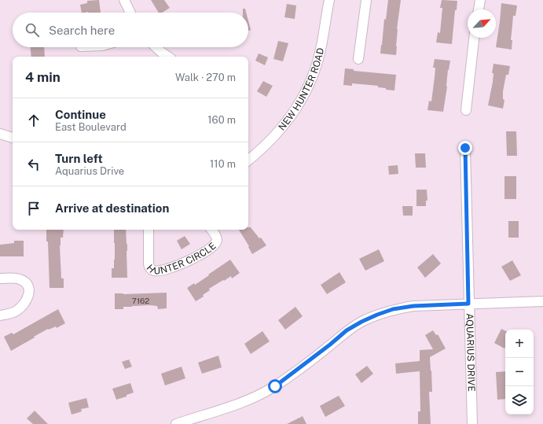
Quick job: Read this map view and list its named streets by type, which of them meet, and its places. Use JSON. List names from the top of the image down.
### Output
{
  "streets": {
    "street": ["NEW HUNTER ROAD", "HUNTER CIRCLE", "AQUARIUS DRIVE"]
  },
  "house_numbers": ["7162"],
  "north": "top right",
  "page": {
    "search": "Search here",
    "heading": ["4 min", "Walk · 270 m"],
    "list": [
      ["Continue", "East Boulevard", "160 m"],
      ["Turn left", "Aquarius Drive", "110 m"],
      "Arrive at destination"
    ],
    "map_buttons": ["+", "−"]
  }
}
